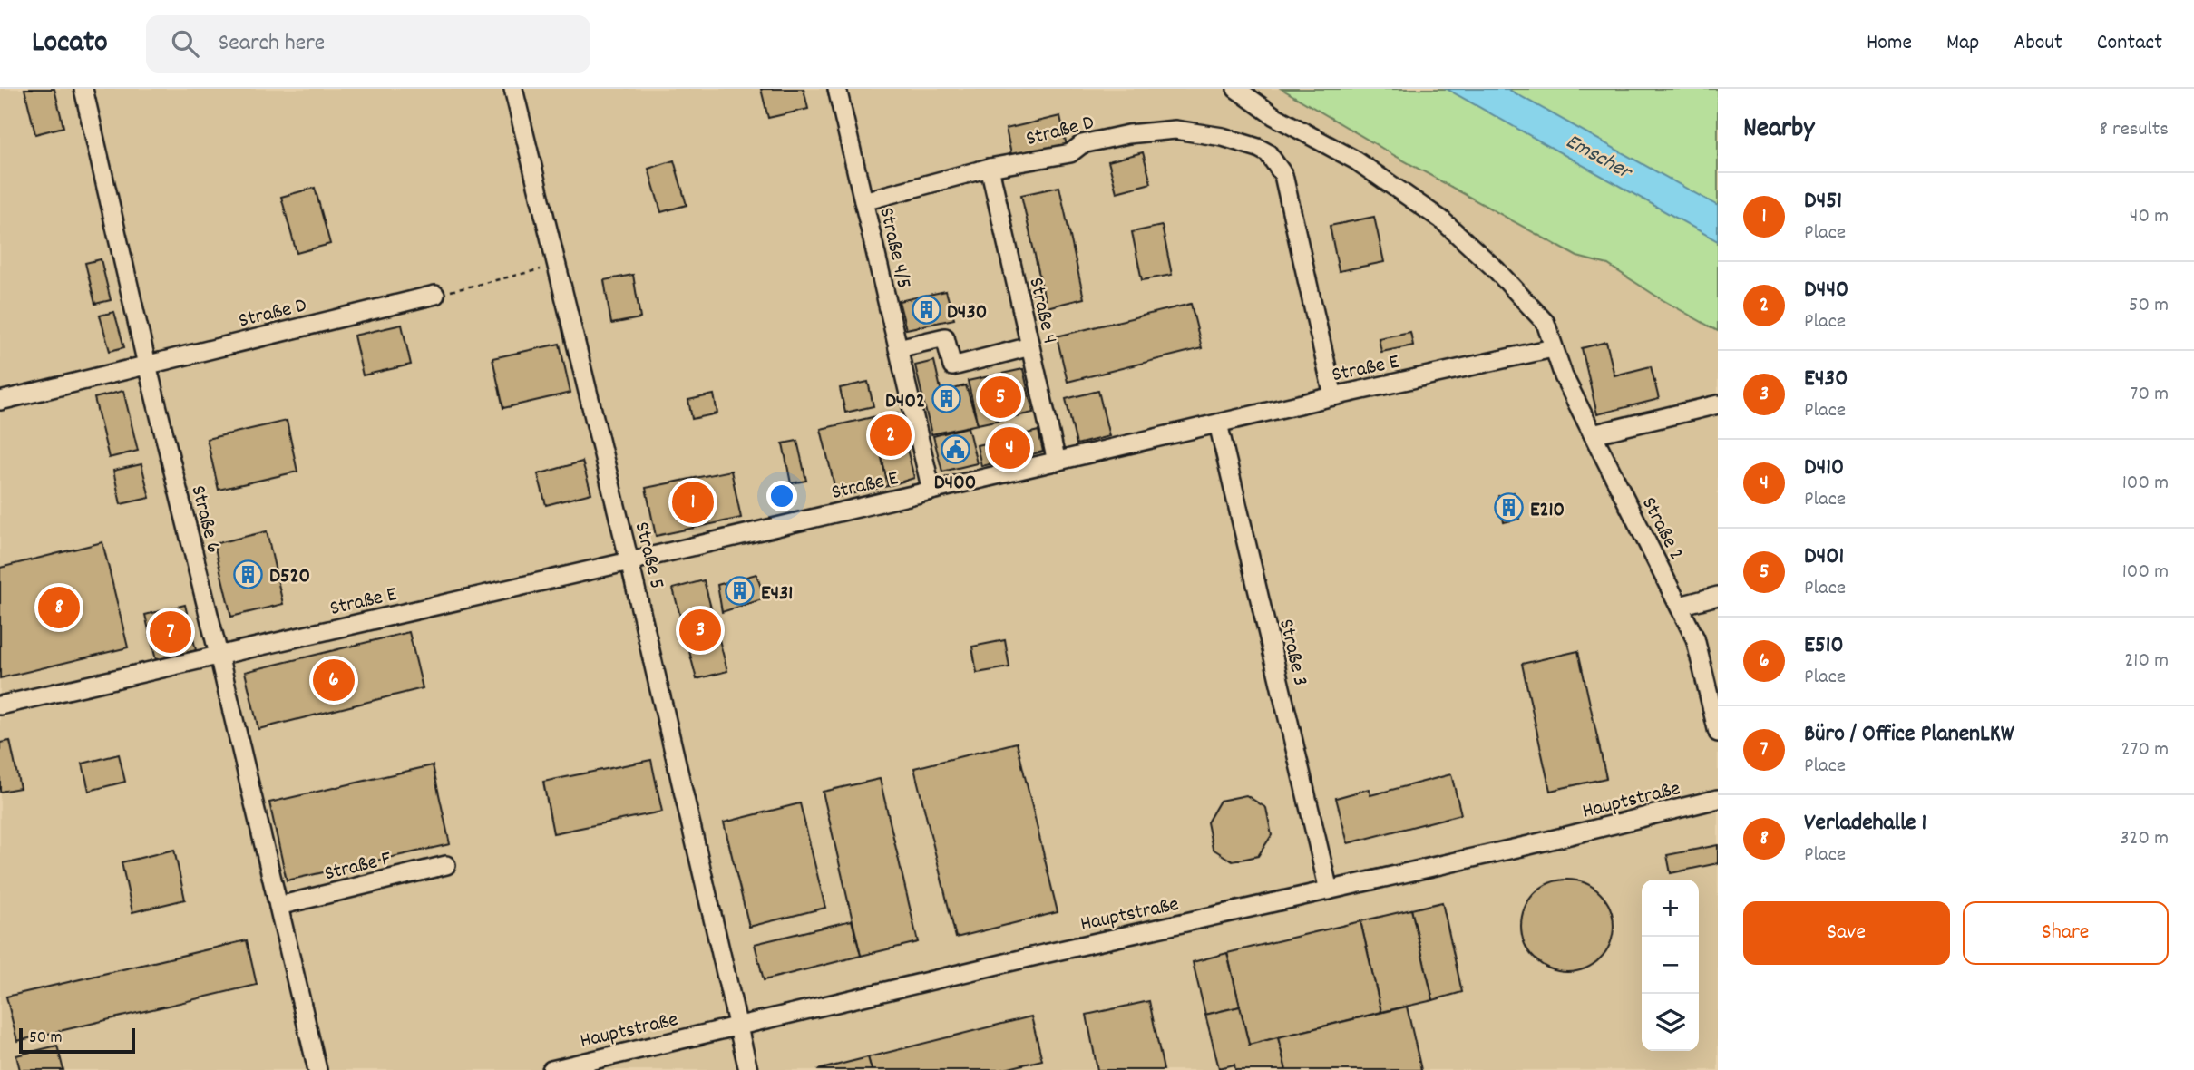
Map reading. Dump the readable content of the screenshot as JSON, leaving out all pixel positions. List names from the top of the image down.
{
  "streets": {
    "lane": [
      "Straße D",
      "Straße 4/5",
      "Straße 4",
      "Straße E",
      "Straße 6",
      "Straße 2",
      "Straße 5",
      "Straße 3",
      "Hauptstraße",
      "Straße F"
    ]
  },
  "crossings": [
    ["Straße D", "Straße 4/5"],
    ["Straße D", "Straße 4"],
    ["Straße D", "Straße E"],
    ["Straße D", "Straße 6"],
    ["Straße 4/5", "Straße E"],
    ["Straße 4", "Straße E"],
    ["Straße E", "Straße 6"],
    ["Straße E", "Straße 2"],
    ["Straße E", "Straße 5"],
    ["Straße E", "Straße 3"],
    ["Straße 6", "Straße F"],
    ["Straße 5", "Hauptstraße"],
    ["Straße 3", "Hauptstraße"]
  ],
  "water": ["Emscher"],
  "places": {
    "building": [
      "D430",
      "D402",
      "E210",
      "D520",
      "E431"
    ],
    "public building": ["D400"]
  },
  "scale_bar": "50 m",
  "page": {
    "header": "Locato",
    "search": "Search here",
    "nav": [
      "Home",
      "Map",
      "About",
      "Contact"
    ],
    "heading": ["Nearby", "8 results"],
    "list": [
      {
        "mark": "1",
        "name": "D451",
        "note": "Place",
        "value": "40 m"
      },
      {
        "mark": "2",
        "name": "D440",
        "note": "Place",
        "value": "50 m"
      },
      {
        "mark": "3",
        "name": "E430",
        "note": "Place",
        "value": "70 m"
      },
      {
        "mark": "4",
        "name": "D410",
        "note": "Place",
        "value": "100 m"
      },
      {
        "mark": "5",
        "name": "D401",
        "note": "Place",
        "value": "100 m"
      },
      {
        "mark": "6",
        "name": "E510",
        "note": "Place",
        "value": "210 m"
      },
      {
        "mark": "7",
        "name": "Büro / Office PlanenLKW",
        "note": "Place",
        "value": "270 m"
      },
      {
        "mark": "8",
        "name": "Verladehalle 1",
        "note": "Place",
        "value": "320 m"
      }
    ],
    "pins": [
      "5",
      "2",
      "4",
      "1",
      "8",
      "3",
      "7",
      "6"
    ],
    "map_buttons": ["+", "−"],
    "buttons": ["Save", "Share"],
    "scale": "50 m"
  }
}
